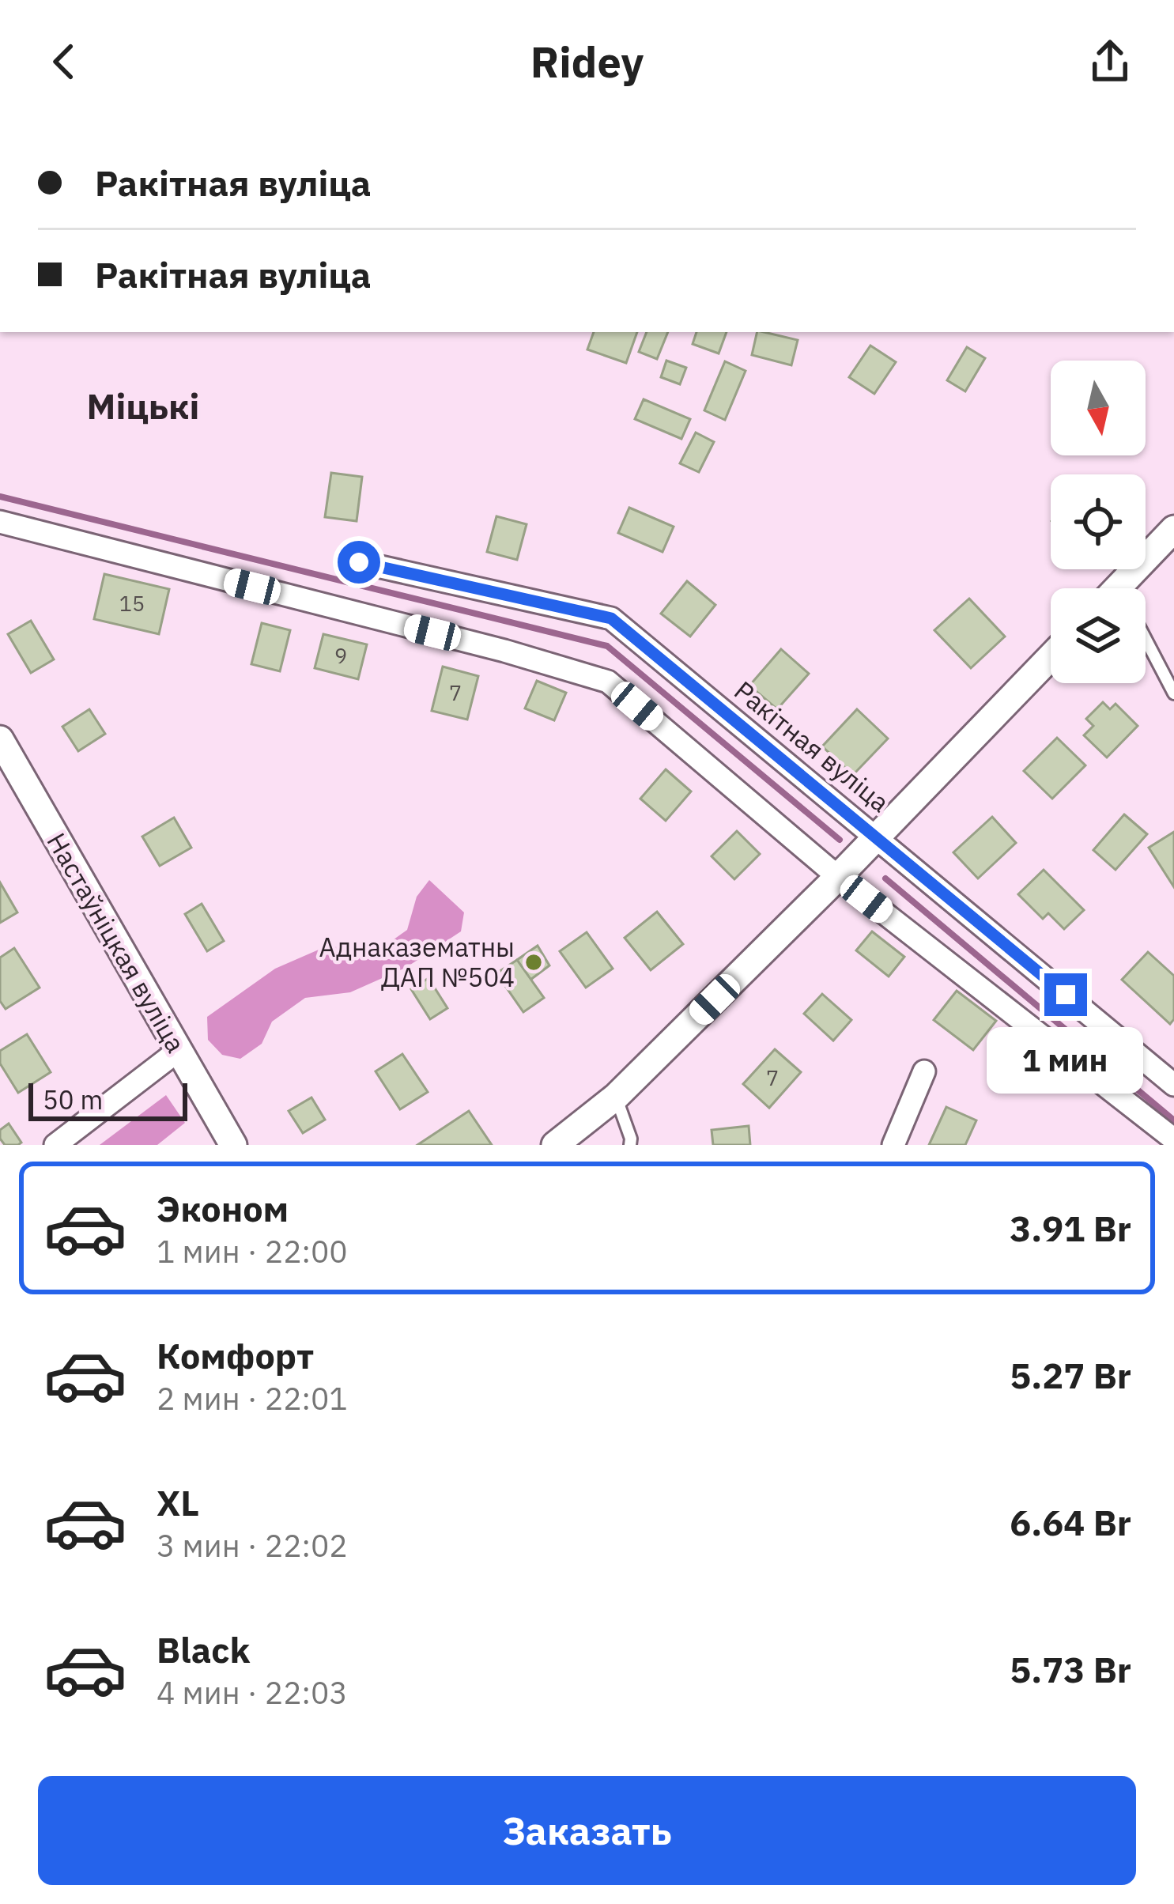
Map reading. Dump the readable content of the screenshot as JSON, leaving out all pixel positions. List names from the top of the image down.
{
  "streets": {
    "street": ["Ракітная вуліца", "Настаўніцкая вуліца"]
  },
  "districts": ["Міцькі"],
  "places": ["Аднаказематны ДАП №504"],
  "house_numbers": [
    "15",
    "9",
    "7",
    "7"
  ],
  "scale_bar": "50 m",
  "north": "bottom",
  "page": {
    "header": "Ridey",
    "banner": ["Ракітная вуліца", "Ракітная вуліца"],
    "bubble": "1 мин",
    "scale": "50 m",
    "list": [
      {
        "name": "Эконом",
        "note": "1 мин · 22:00",
        "value": "3.91 Br"
      },
      {
        "name": "Комфорт",
        "note": "2 мин · 22:01",
        "value": "5.27 Br"
      },
      {
        "name": "XL",
        "note": "3 мин · 22:02",
        "value": "6.64 Br"
      },
      {
        "name": "Black",
        "note": "4 мин · 22:03",
        "value": "5.73 Br"
      }
    ],
    "buttons": "Заказать"
  }
}
